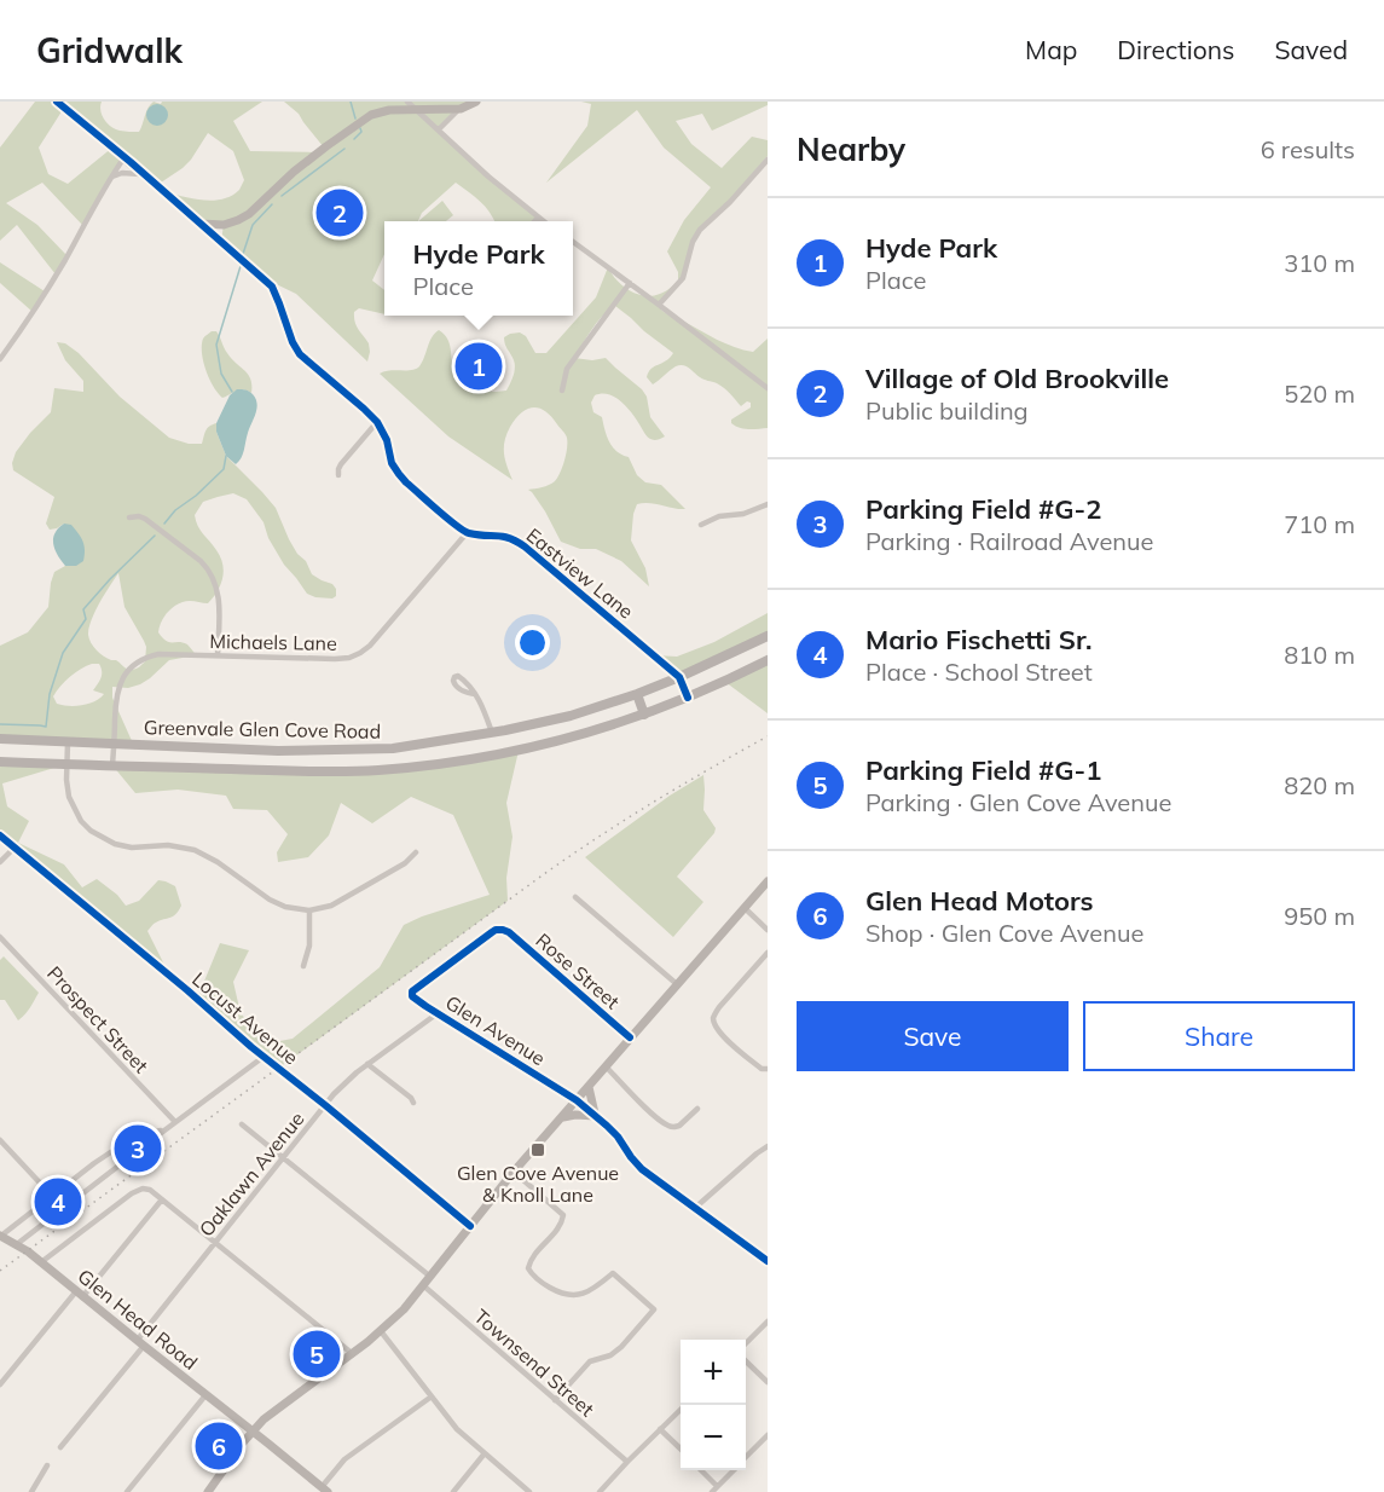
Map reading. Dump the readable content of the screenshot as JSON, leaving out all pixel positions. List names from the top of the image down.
{
  "streets": {
    "main road": ["Greenvale Glen Cove Road", "Glen Head Road"],
    "street": [
      "Eastview Lane",
      "Michaels Lane",
      "Rose Street",
      "Locust Avenue",
      "Prospect Street",
      "Glen Avenue",
      "Oaklawn Avenue",
      "Townsend Street"
    ]
  },
  "crossings": [
    ["Eastview Lane", "Michaels Lane"],
    ["Eastview Lane", "Greenvale Glen Cove Road"],
    ["Michaels Lane", "Greenvale Glen Cove Road"],
    ["Rose Street", "Glen Avenue"],
    ["Locust Avenue", "Oaklawn Avenue"],
    ["Glen Avenue", "Oaklawn Avenue"],
    ["Oaklawn Avenue", "Glen Head Road"]
  ],
  "places": {
    "transit": ["Glen Cove Avenue & Knoll Lane"]
  },
  "page": {
    "header": "Gridwalk",
    "nav": ["Map", "Directions", "Saved"],
    "heading": ["Nearby", "6 results"],
    "pins": [
      "2",
      "1",
      "3",
      "4",
      "5",
      "6"
    ],
    "list": [
      {
        "mark": "1",
        "name": "Hyde Park",
        "note": "Place",
        "value": "310 m"
      },
      {
        "mark": "2",
        "name": "Village of Old Brookville",
        "note": "Public building",
        "value": "520 m"
      },
      {
        "mark": "3",
        "name": "Parking Field #G-2",
        "note": "Parking · Railroad Avenue",
        "value": "710 m"
      },
      {
        "mark": "4",
        "name": "Mario Fischetti Sr.",
        "note": "Place · School Street",
        "value": "810 m"
      },
      {
        "mark": "5",
        "name": "Parking Field #G-1",
        "note": "Parking · Glen Cove Avenue",
        "value": "820 m"
      },
      {
        "mark": "6",
        "name": "Glen Head Motors",
        "note": "Shop · Glen Cove Avenue",
        "value": "950 m"
      }
    ],
    "popup": ["Hyde Park", "Place"],
    "buttons": ["Save", "Share"],
    "map_buttons": ["+", "−"]
  }
}
